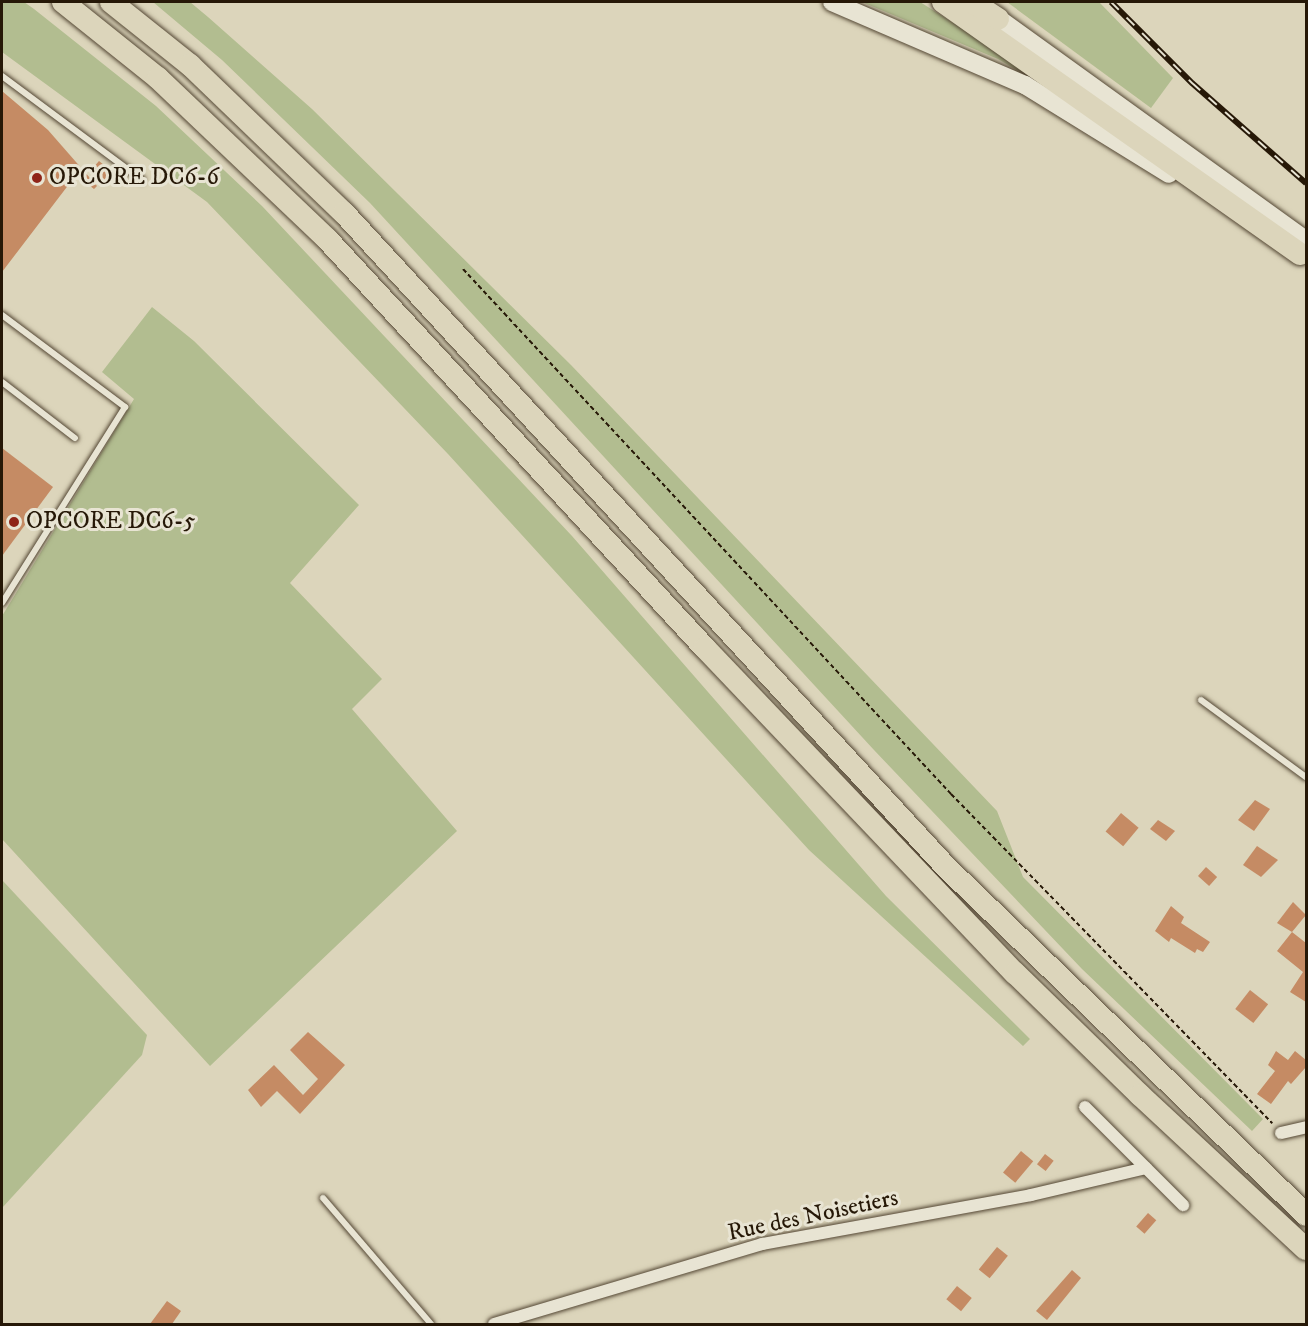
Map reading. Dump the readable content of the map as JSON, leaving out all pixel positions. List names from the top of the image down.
{
  "streets": {
    "street": ["Rue des Noisetiers"]
  },
  "places": ["OPCORE DC6-6", "OPCORE DC6-5"]
}
